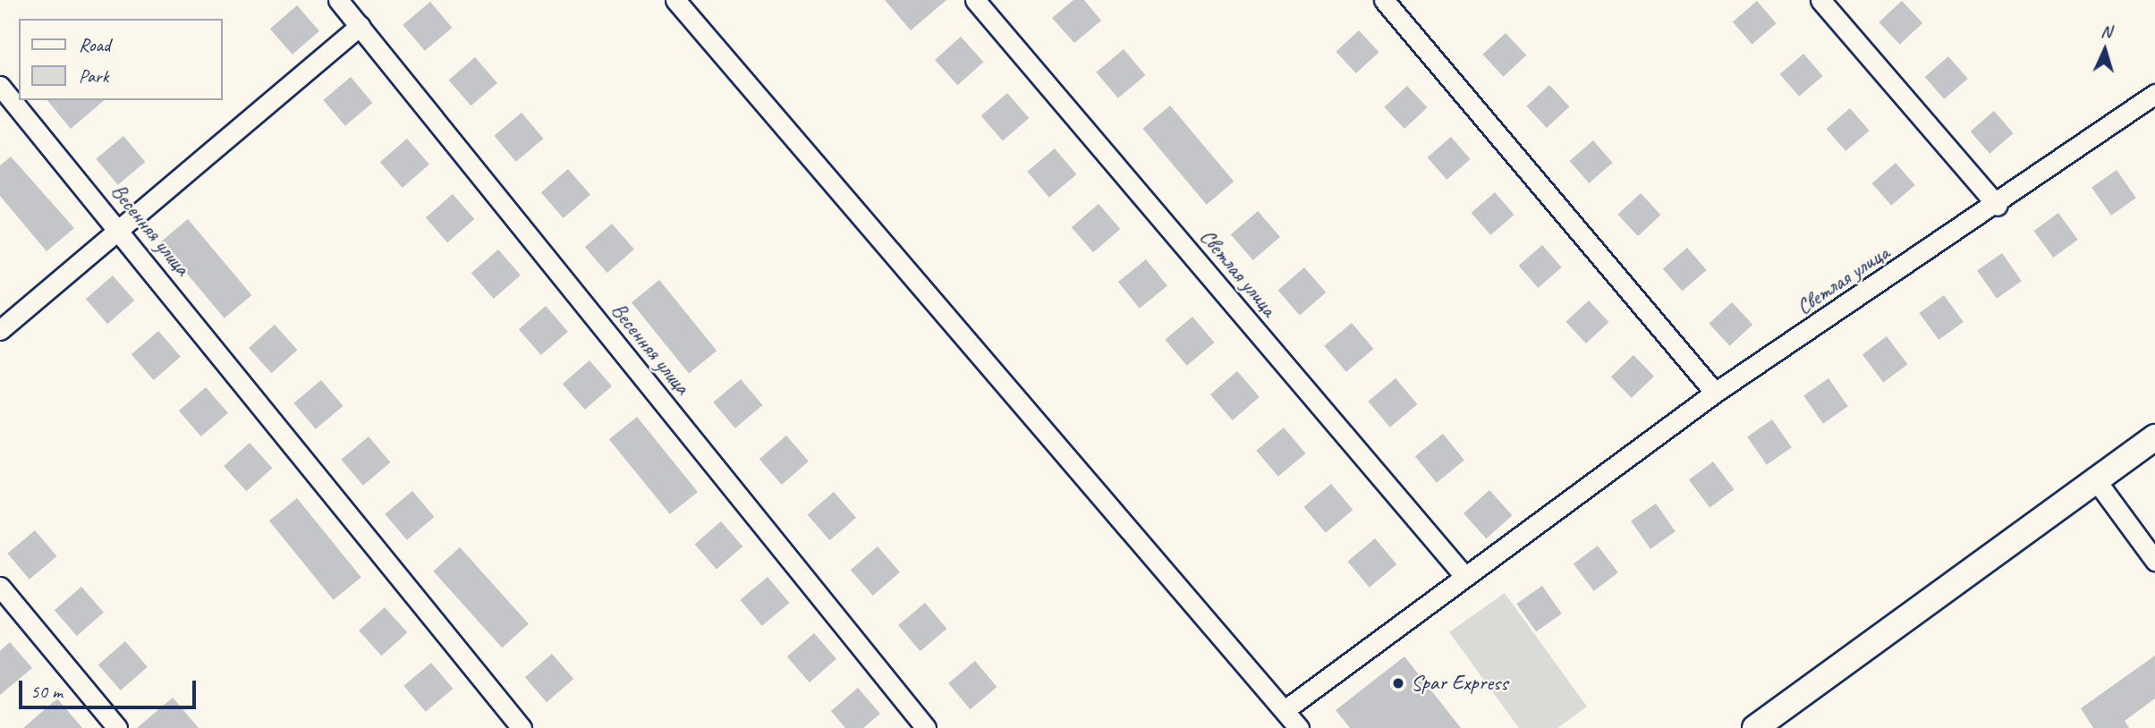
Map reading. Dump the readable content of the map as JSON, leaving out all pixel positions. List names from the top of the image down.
{
  "streets": {
    "street": ["Весенняя улица", "Светлая улица"]
  },
  "places": ["Spar Express"],
  "legend": ["Road", "Park"],
  "scale_bar": "50 m",
  "north": "top"
}
